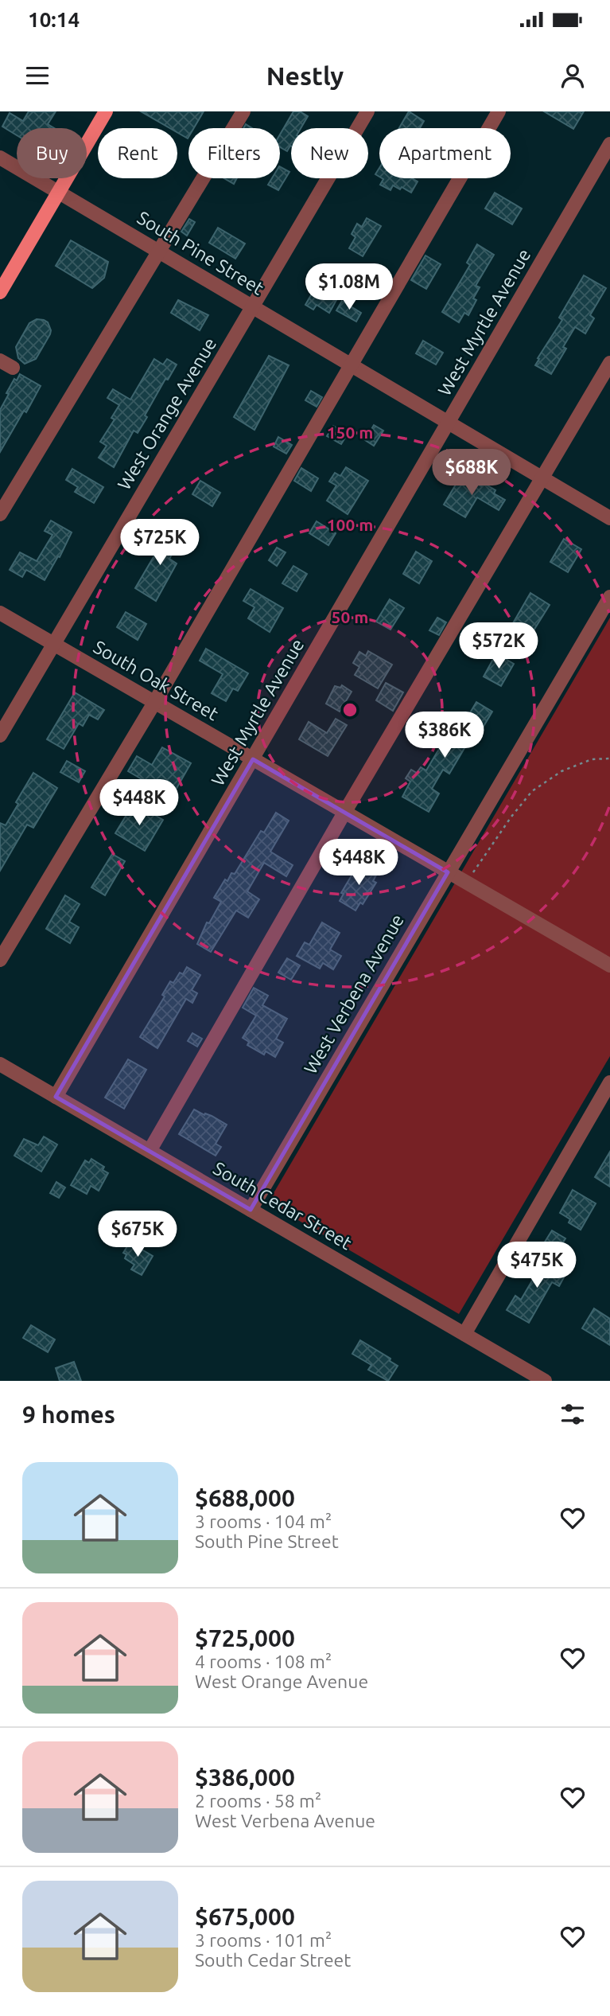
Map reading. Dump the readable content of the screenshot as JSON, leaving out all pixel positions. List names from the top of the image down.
{
  "streets": {
    "street": [
      "South Pine Street",
      "West Myrtle Avenue",
      "West Orange Avenue",
      "South Oak Street",
      "West Verbena Avenue",
      "South Cedar Street"
    ]
  },
  "crossings": [
    ["South Pine Street", "West Myrtle Avenue"],
    ["South Pine Street", "West Orange Avenue"],
    ["West Myrtle Avenue", "South Oak Street"],
    ["West Myrtle Avenue", "South Cedar Street"],
    ["West Orange Avenue", "South Oak Street"],
    ["South Oak Street", "West Verbena Avenue"],
    ["West Verbena Avenue", "South Cedar Street"]
  ],
  "page": {
    "status": "10:14",
    "header": "Nestly",
    "chip": [
      "Buy",
      "Rent",
      "Filters",
      "New",
      "Apartment"
    ],
    "price": [
      "$1.08M",
      "$688K",
      "$725K",
      "$572K",
      "$386K",
      "$448K",
      "$448K",
      "$675K",
      "$475K"
    ],
    "heading": "9 homes",
    "list": [
      {
        "name": "$688,000",
        "note": "3 rooms · 104 m² · South Pine Street"
      },
      {
        "name": "$725,000",
        "note": "4 rooms · 108 m² · West Orange Avenue"
      },
      {
        "name": "$386,000",
        "note": "2 rooms · 58 m² · West Verbena Avenue"
      },
      {
        "name": "$675,000",
        "note": "3 rooms · 101 m² · South Cedar Street"
      }
    ]
  },
  "rings": ["150 m", "100 m", "50 m"]
}
